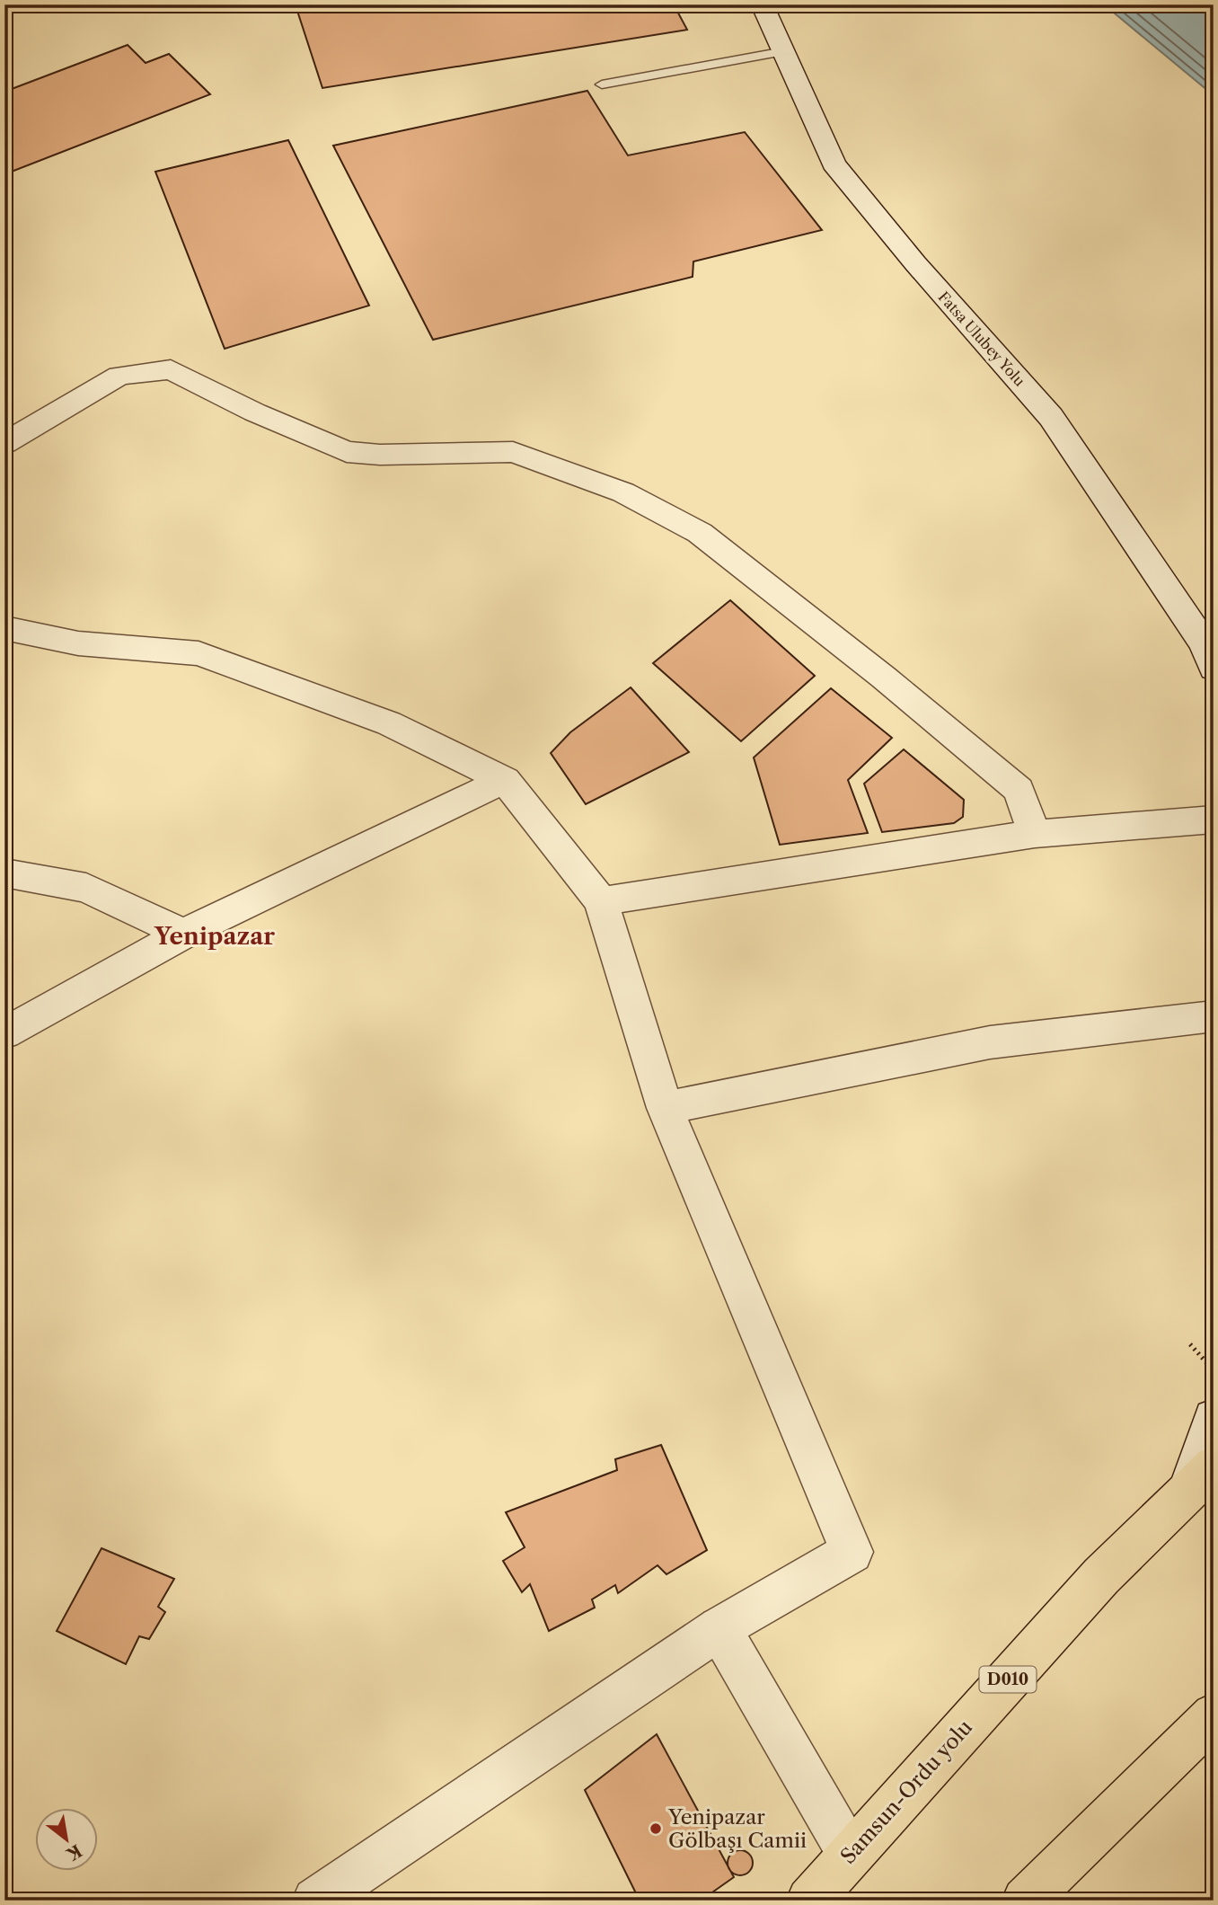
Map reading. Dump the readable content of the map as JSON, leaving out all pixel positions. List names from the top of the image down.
{
  "streets": {
    "highway": ["D010", "Samsun-Ordu yolu"],
    "street": ["Fatsa Ulubey Yolu"]
  },
  "districts": ["Yenipazar"],
  "places": ["Yenipazar Gölbaşı Camii"],
  "north": "bottom right"
}
